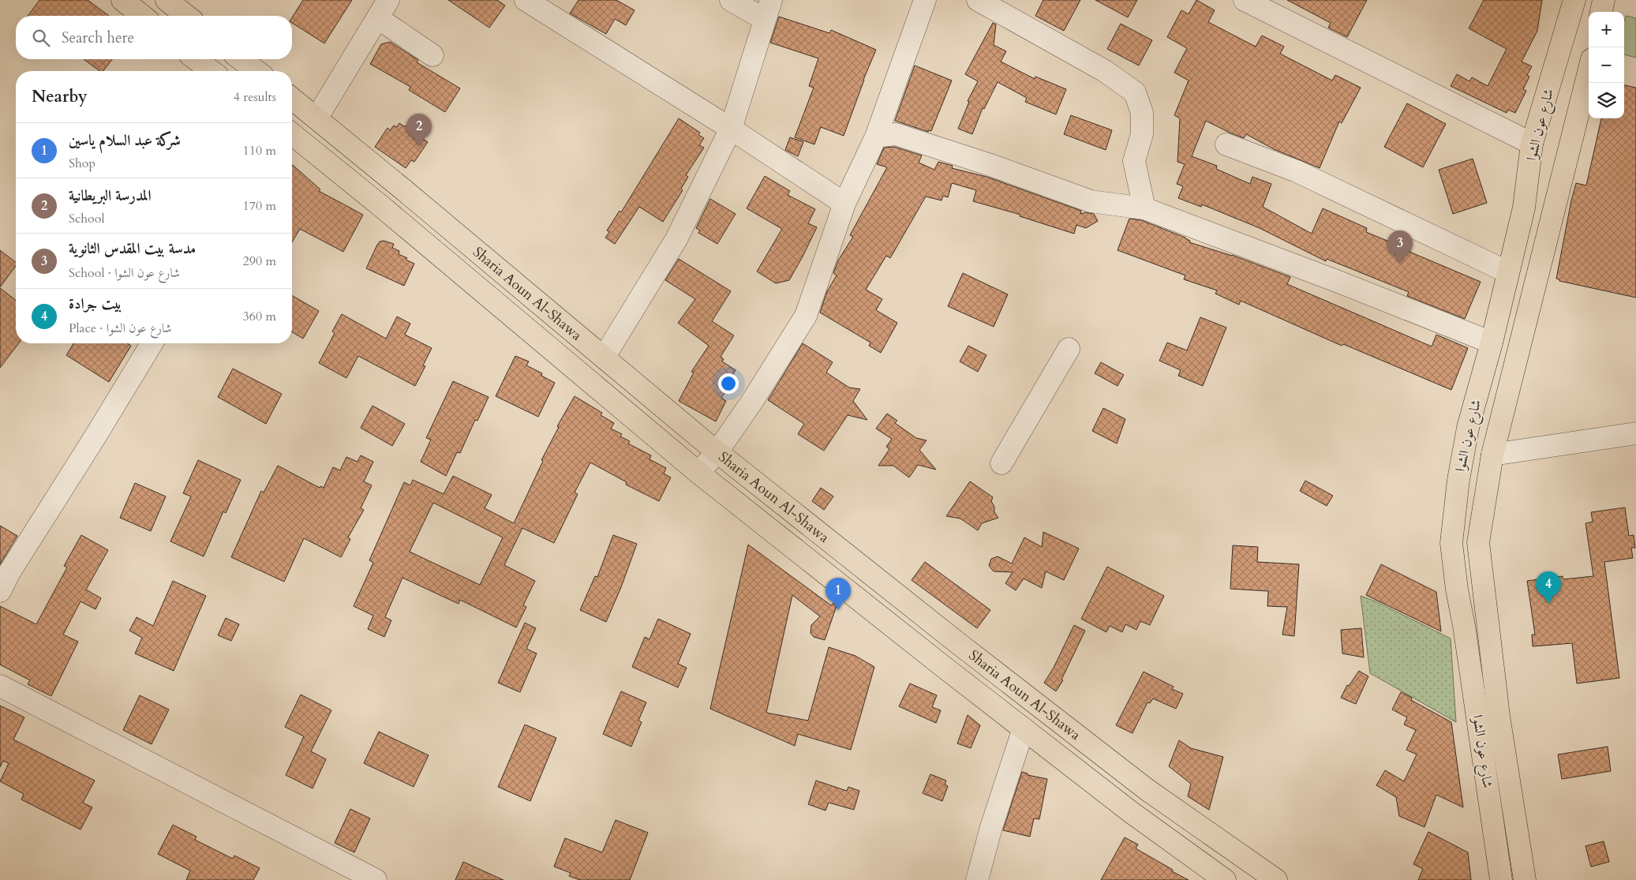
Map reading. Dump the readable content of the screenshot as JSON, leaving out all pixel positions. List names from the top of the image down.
{
  "streets": {
    "main road": ["شارع عون الشوا", "Sharia Aoun Al-Shawa"]
  },
  "page": {
    "map_buttons": ["+", "−"],
    "search": "Search here",
    "heading": ["Nearby", "4 results"],
    "pins": [
      "2",
      "3",
      "4",
      "1"
    ],
    "list": [
      {
        "mark": "1",
        "name": "شركة عبد السلام ياسين",
        "note": "Shop",
        "value": "110 m"
      },
      {
        "mark": "2",
        "name": "المدرسة البريطانية",
        "note": "School",
        "value": "170 m"
      },
      {
        "mark": "3",
        "name": "مدسة بيت المقدس الثانوية",
        "note": "School · شارع عون الشوا",
        "value": "290 m"
      },
      {
        "mark": "4",
        "name": "بيت جرادة",
        "note": "Place · شارع عون الشوا",
        "value": "360 m"
      }
    ]
  }
}
